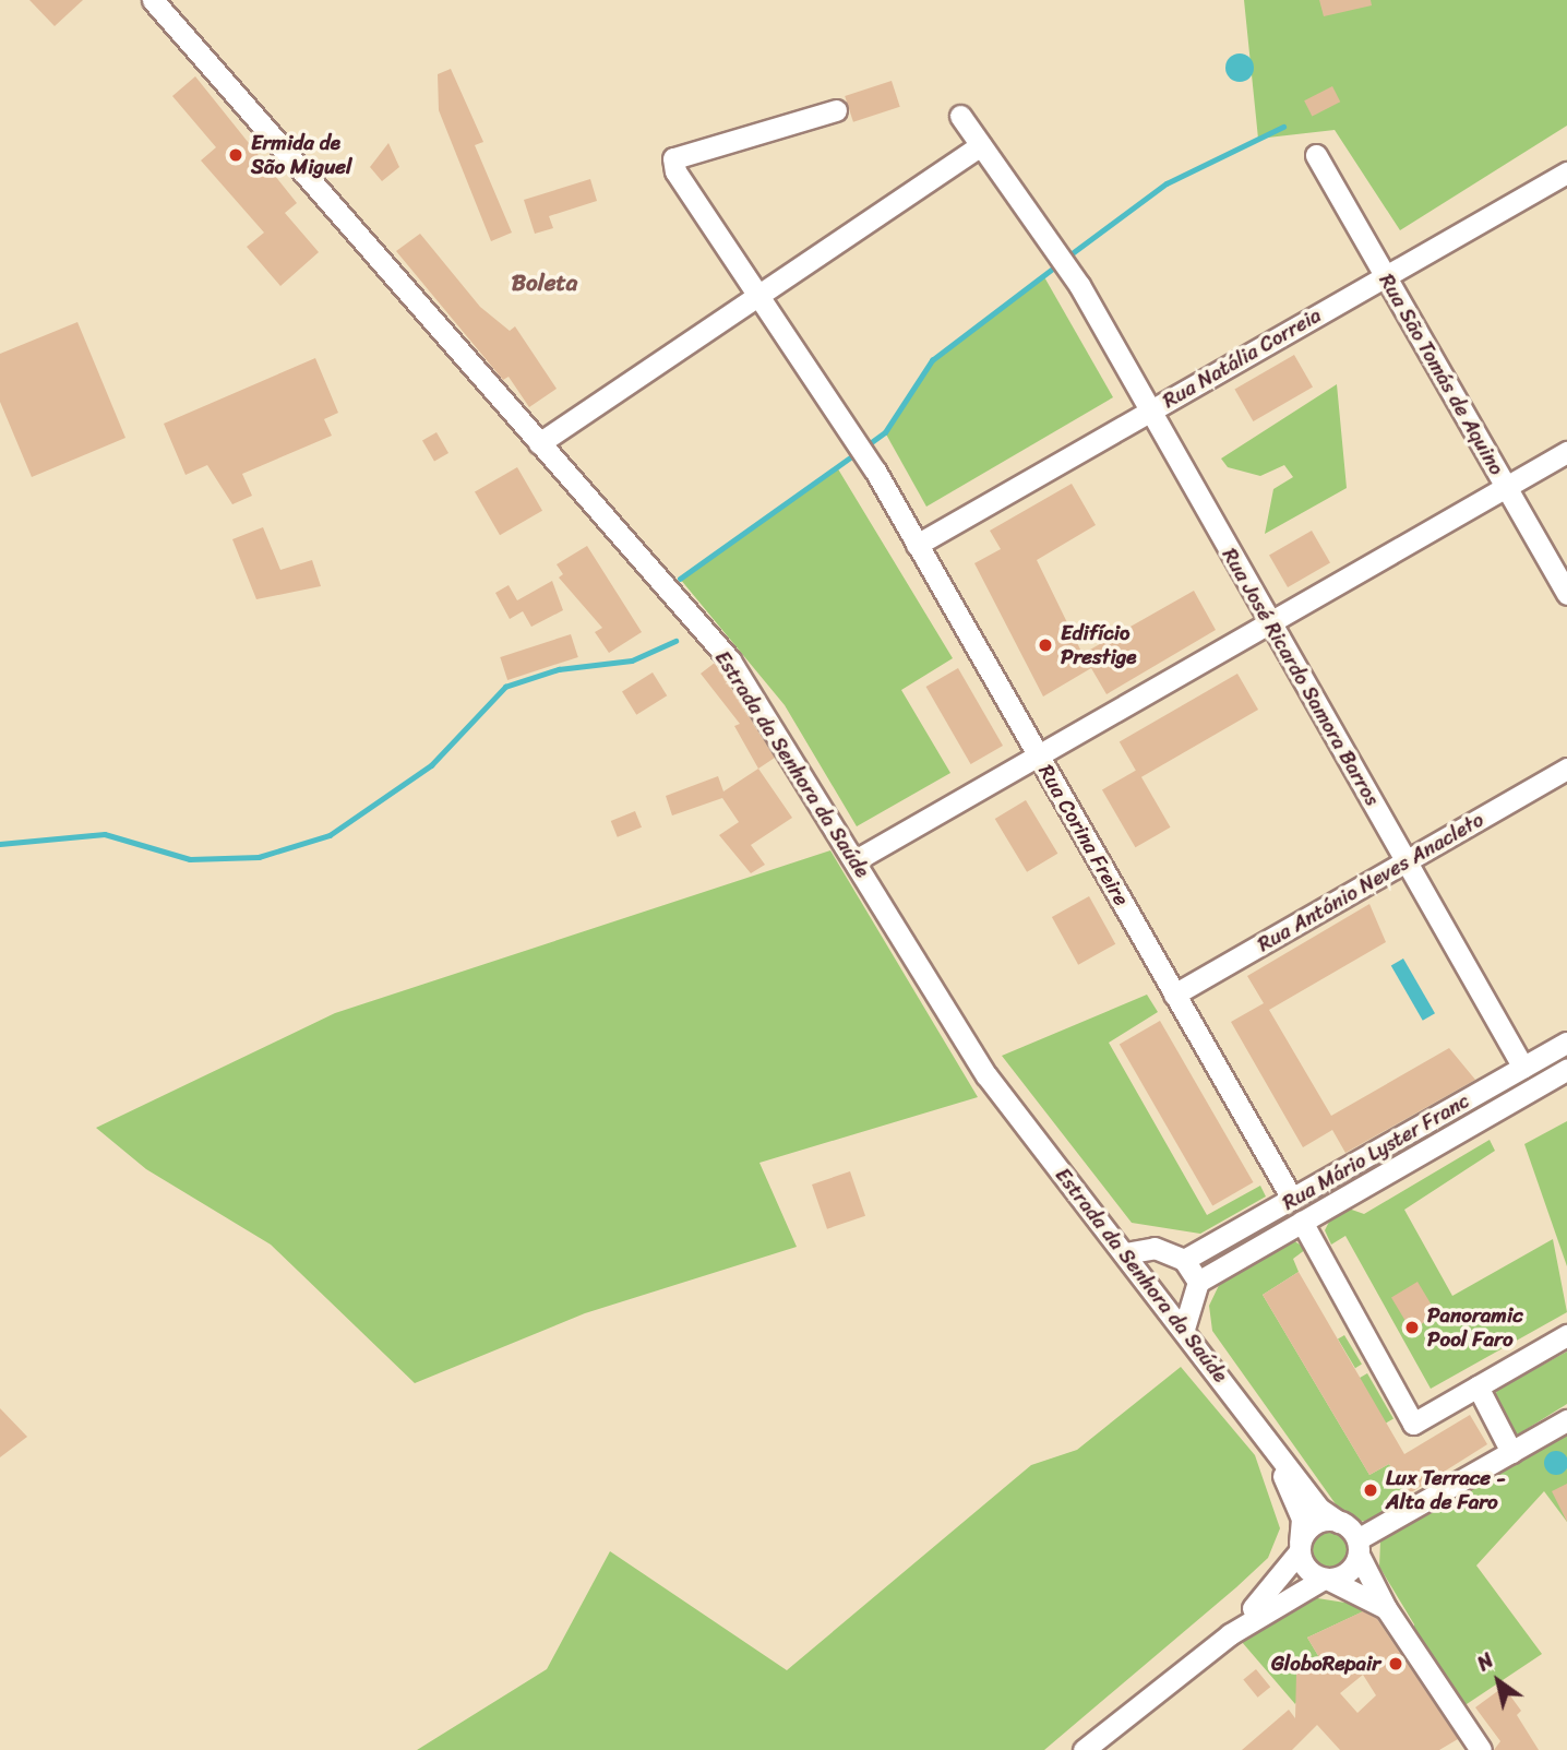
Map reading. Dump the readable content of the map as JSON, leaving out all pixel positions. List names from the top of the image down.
{
  "streets": {
    "street": [
      "Rua Natália Correia",
      "Rua São Tomás de Aquino",
      "Rua José Ricardo Samora Barros",
      "Estrada da Senhora da Saúde",
      "Rua Corina Freire",
      "Rua António Neves Anacleto",
      "Rua Mário Lyster Franc"
    ]
  },
  "crossings": [
    ["Rua Natália Correia", "Rua São Tomás de Aquino"],
    ["Rua Natália Correia", "Rua José Ricardo Samora Barros"],
    ["Rua Natália Correia", "Rua Corina Freire"],
    ["Rua José Ricardo Samora Barros", "Rua António Neves Anacleto"],
    ["Rua José Ricardo Samora Barros", "Rua Mário Lyster Franc"],
    ["Rua Corina Freire", "Rua António Neves Anacleto"],
    ["Rua Corina Freire", "Rua Mário Lyster Franc"]
  ],
  "districts": ["Boleta"],
  "places": [
    "Ermida de São Miguel",
    "Edifício Prestige",
    "Panoramic Pool Faro",
    "Lux Terrace - Alta de Faro",
    "GloboRepair"
  ],
  "north": "top left"
}
